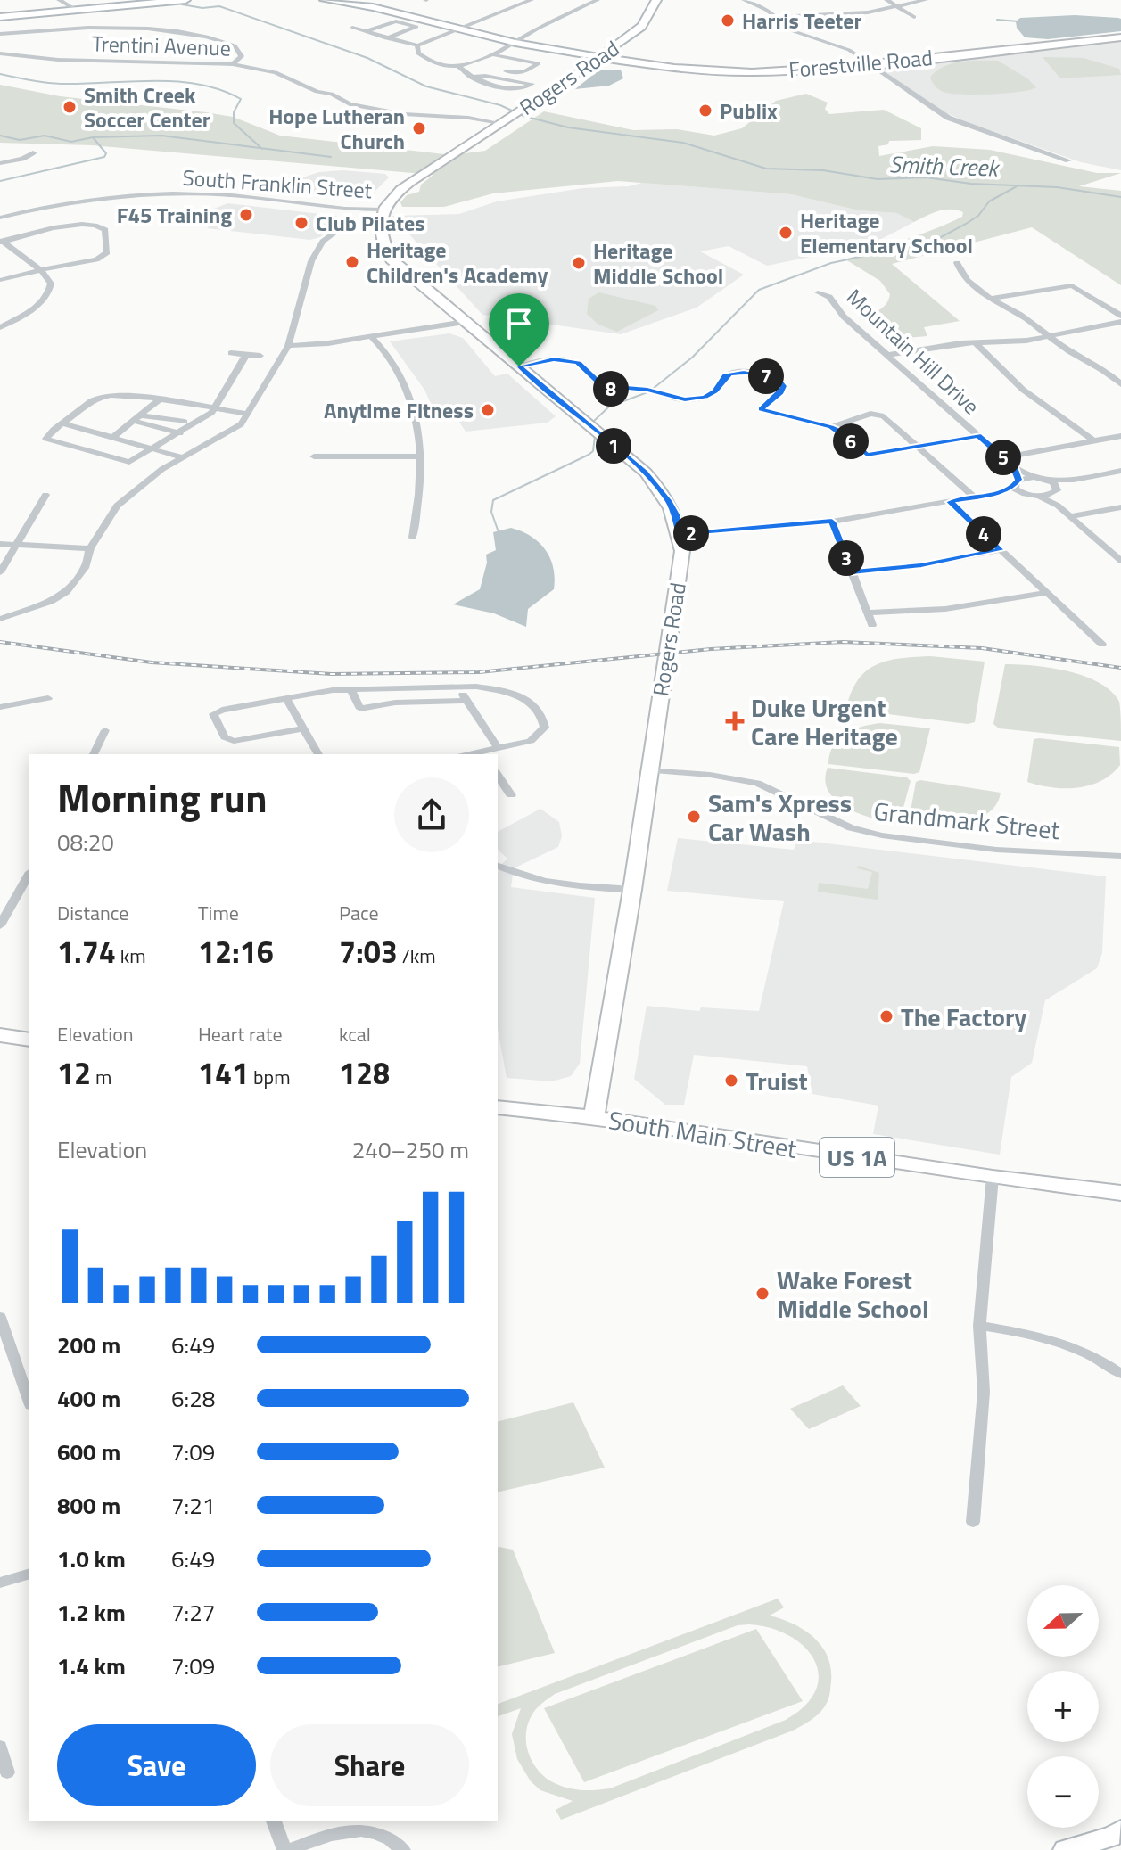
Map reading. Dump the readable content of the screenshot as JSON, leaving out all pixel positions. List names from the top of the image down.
{
  "streets": {
    "main road": [
      "Forestville Road",
      "Rogers Road",
      "South Main Street",
      "US 1A"
    ],
    "street": [
      "Trentini Avenue",
      "South Franklin Street",
      "Mountain Hill Drive",
      "Grandmark Street"
    ]
  },
  "crossings": [
    ["Trentini Avenue", "Rogers Road"],
    ["Forestville Road", "Rogers Road"],
    ["Rogers Road", "South Franklin Street"],
    ["Rogers Road", "Grandmark Street"],
    ["Rogers Road", "South Main Street"]
  ],
  "water": ["Smith Creek"],
  "places": {
    "other": [
      "Harris Teeter",
      "Smith Creek Soccer Center",
      "Publix",
      "Hope Lutheran Church",
      "F45 Training",
      "Club Pilates",
      "Heritage Elementary School",
      "Heritage Children's Academy",
      "Heritage Middle School",
      "Anytime Fitness",
      "Sam's Xpress Car Wash",
      "The Factory",
      "Truist",
      "Wake Forest Middle School"
    ],
    "health": ["Duke Urgent Care Heritage"]
  },
  "north": "left",
  "page": {
    "pins": [
      "7",
      "8",
      "6",
      "1",
      "5",
      "2",
      "4",
      "3"
    ],
    "heading": ["Morning run", "08:20"],
    "stats": [
      ["Distance", "1.74 km"],
      ["Time", "12:16"],
      ["Pace", "7:03 /km"],
      ["Elevation", "12 m"],
      ["Heart rate", "141 bpm"],
      ["kcal", "128"]
    ],
    "chart": ["Elevation", "240–250 m"],
    "list": [
      {
        "name": "200 m",
        "note": "6:49"
      },
      {
        "name": "400 m",
        "note": "6:28"
      },
      {
        "name": "600 m",
        "note": "7:09"
      },
      {
        "name": "800 m",
        "note": "7:21"
      },
      {
        "name": "1.0 km",
        "note": "6:49"
      },
      {
        "name": "1.2 km",
        "note": "7:27"
      },
      {
        "name": "1.4 km",
        "note": "7:09"
      }
    ],
    "map_buttons": ["+", "−"],
    "buttons": ["Save", "Share"]
  }
}
